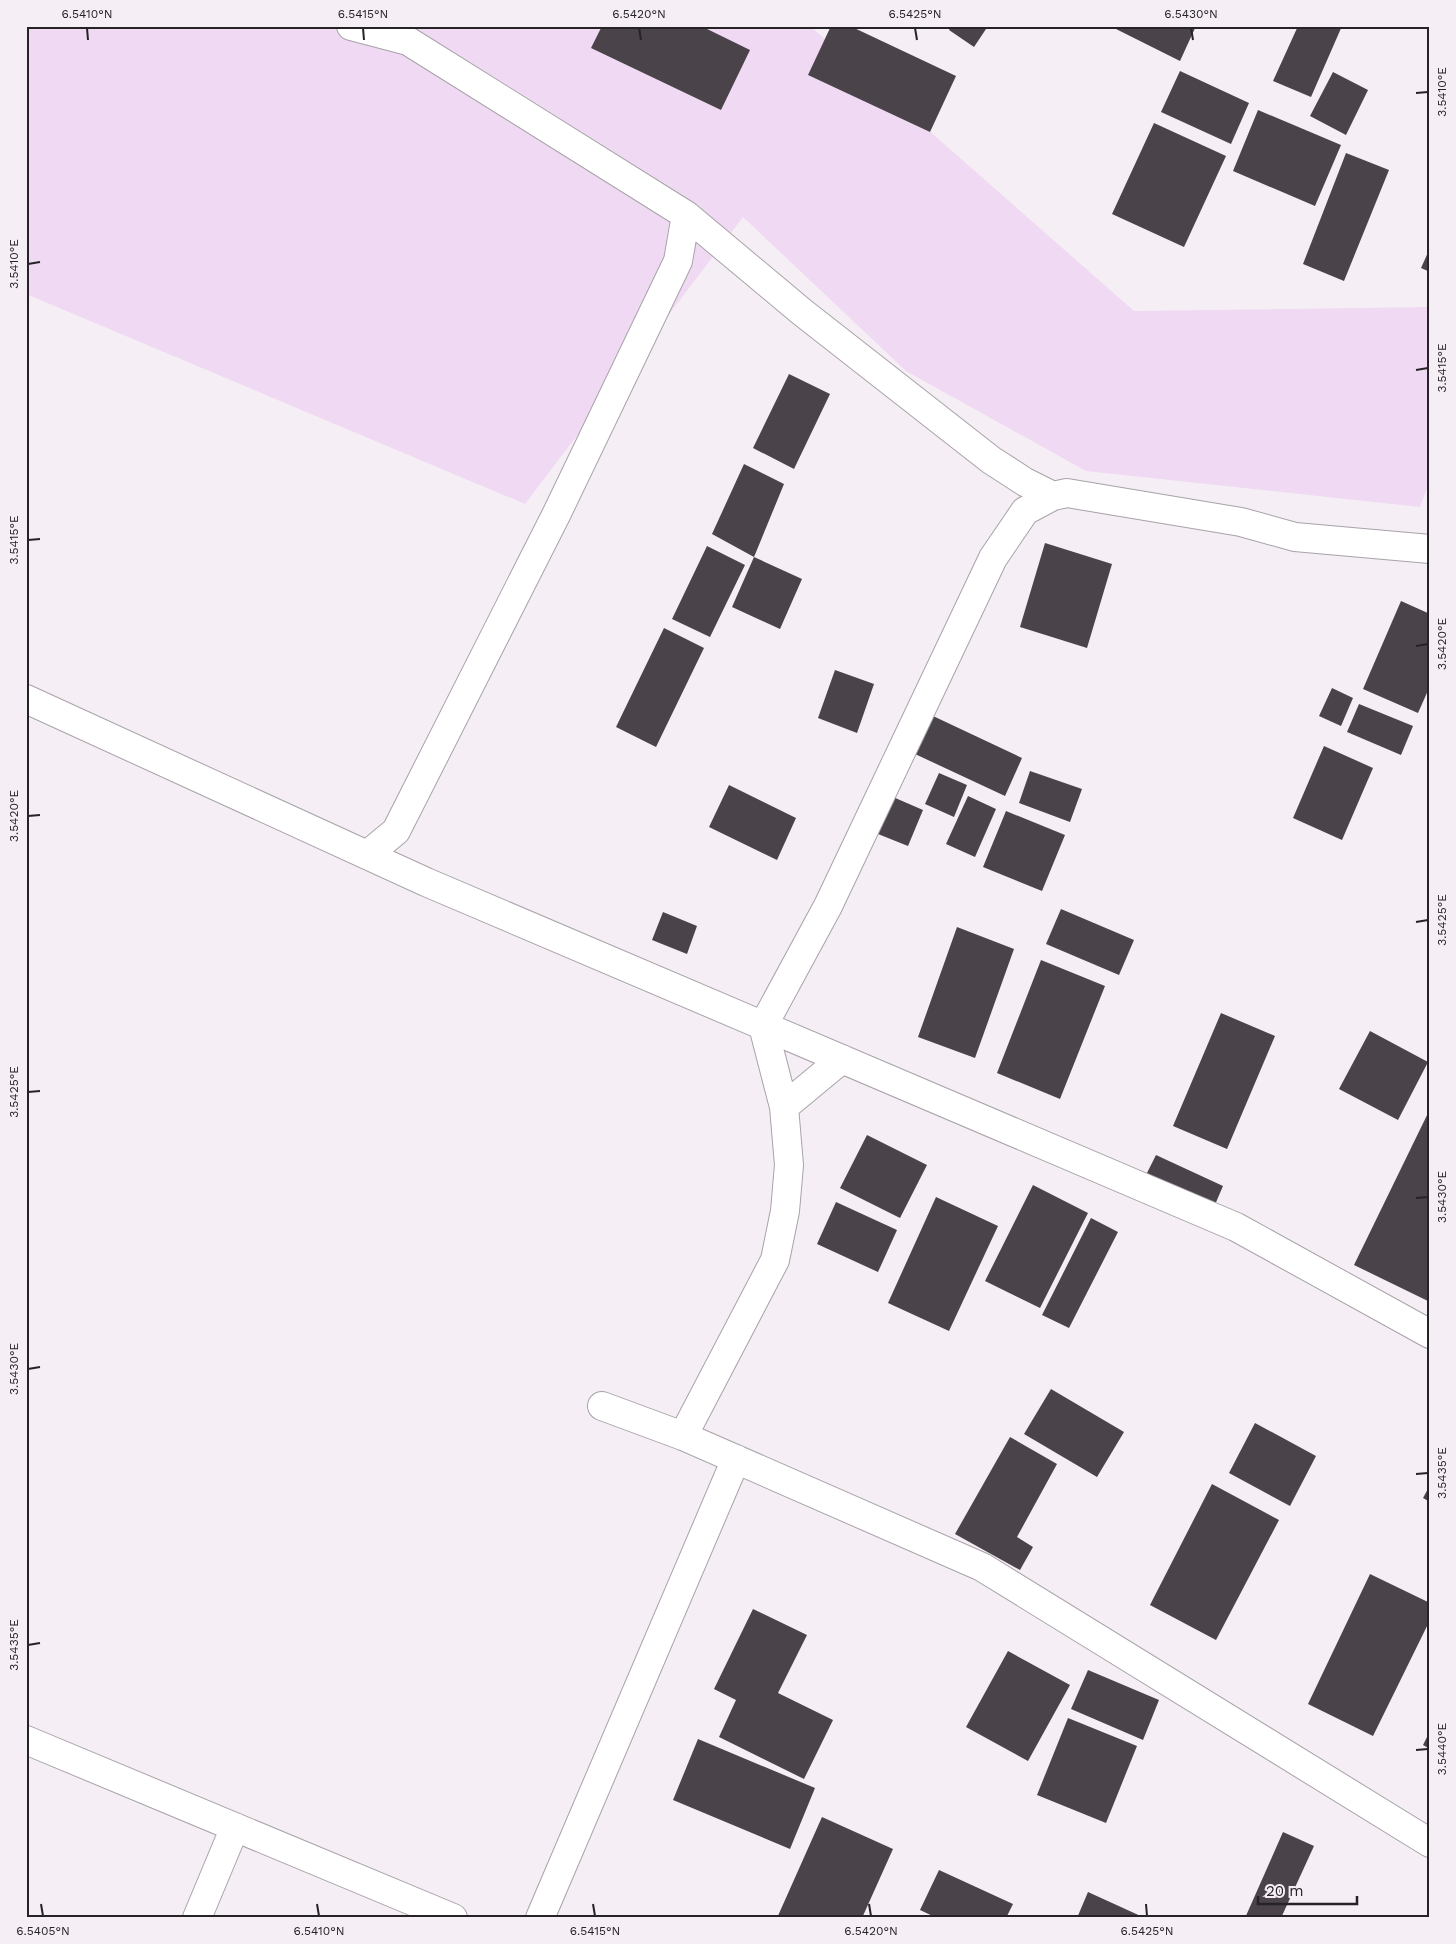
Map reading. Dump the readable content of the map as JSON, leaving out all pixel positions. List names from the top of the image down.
{
  "scale_bar": "20 m",
  "coordinates": [
    "6.5410°N",
    "6.5415°N",
    "6.5420°N",
    "6.5425°N",
    "6.5430°N",
    "3.5410°E",
    "3.5415°E",
    "3.5420°E",
    "3.5425°E",
    "3.5430°E",
    "3.5435°E",
    "3.5440°E",
    "6.5405°N"
  ]
}
